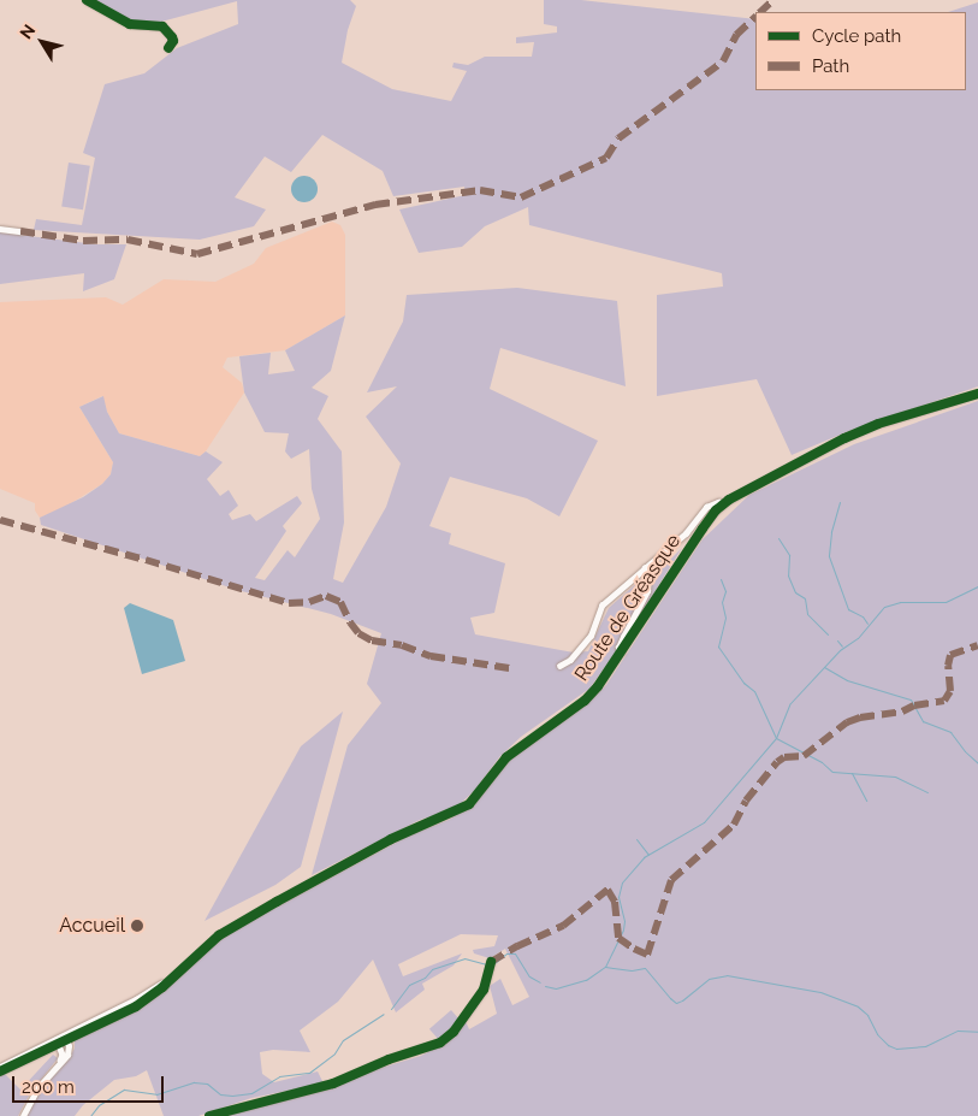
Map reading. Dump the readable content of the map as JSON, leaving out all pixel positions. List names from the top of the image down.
{
  "streets": {
    "street": ["Route de Gréasque"]
  },
  "places": ["Accueil"],
  "legend": ["Cycle path", "Path"],
  "scale_bar": "200 m",
  "north": "top left"
}
